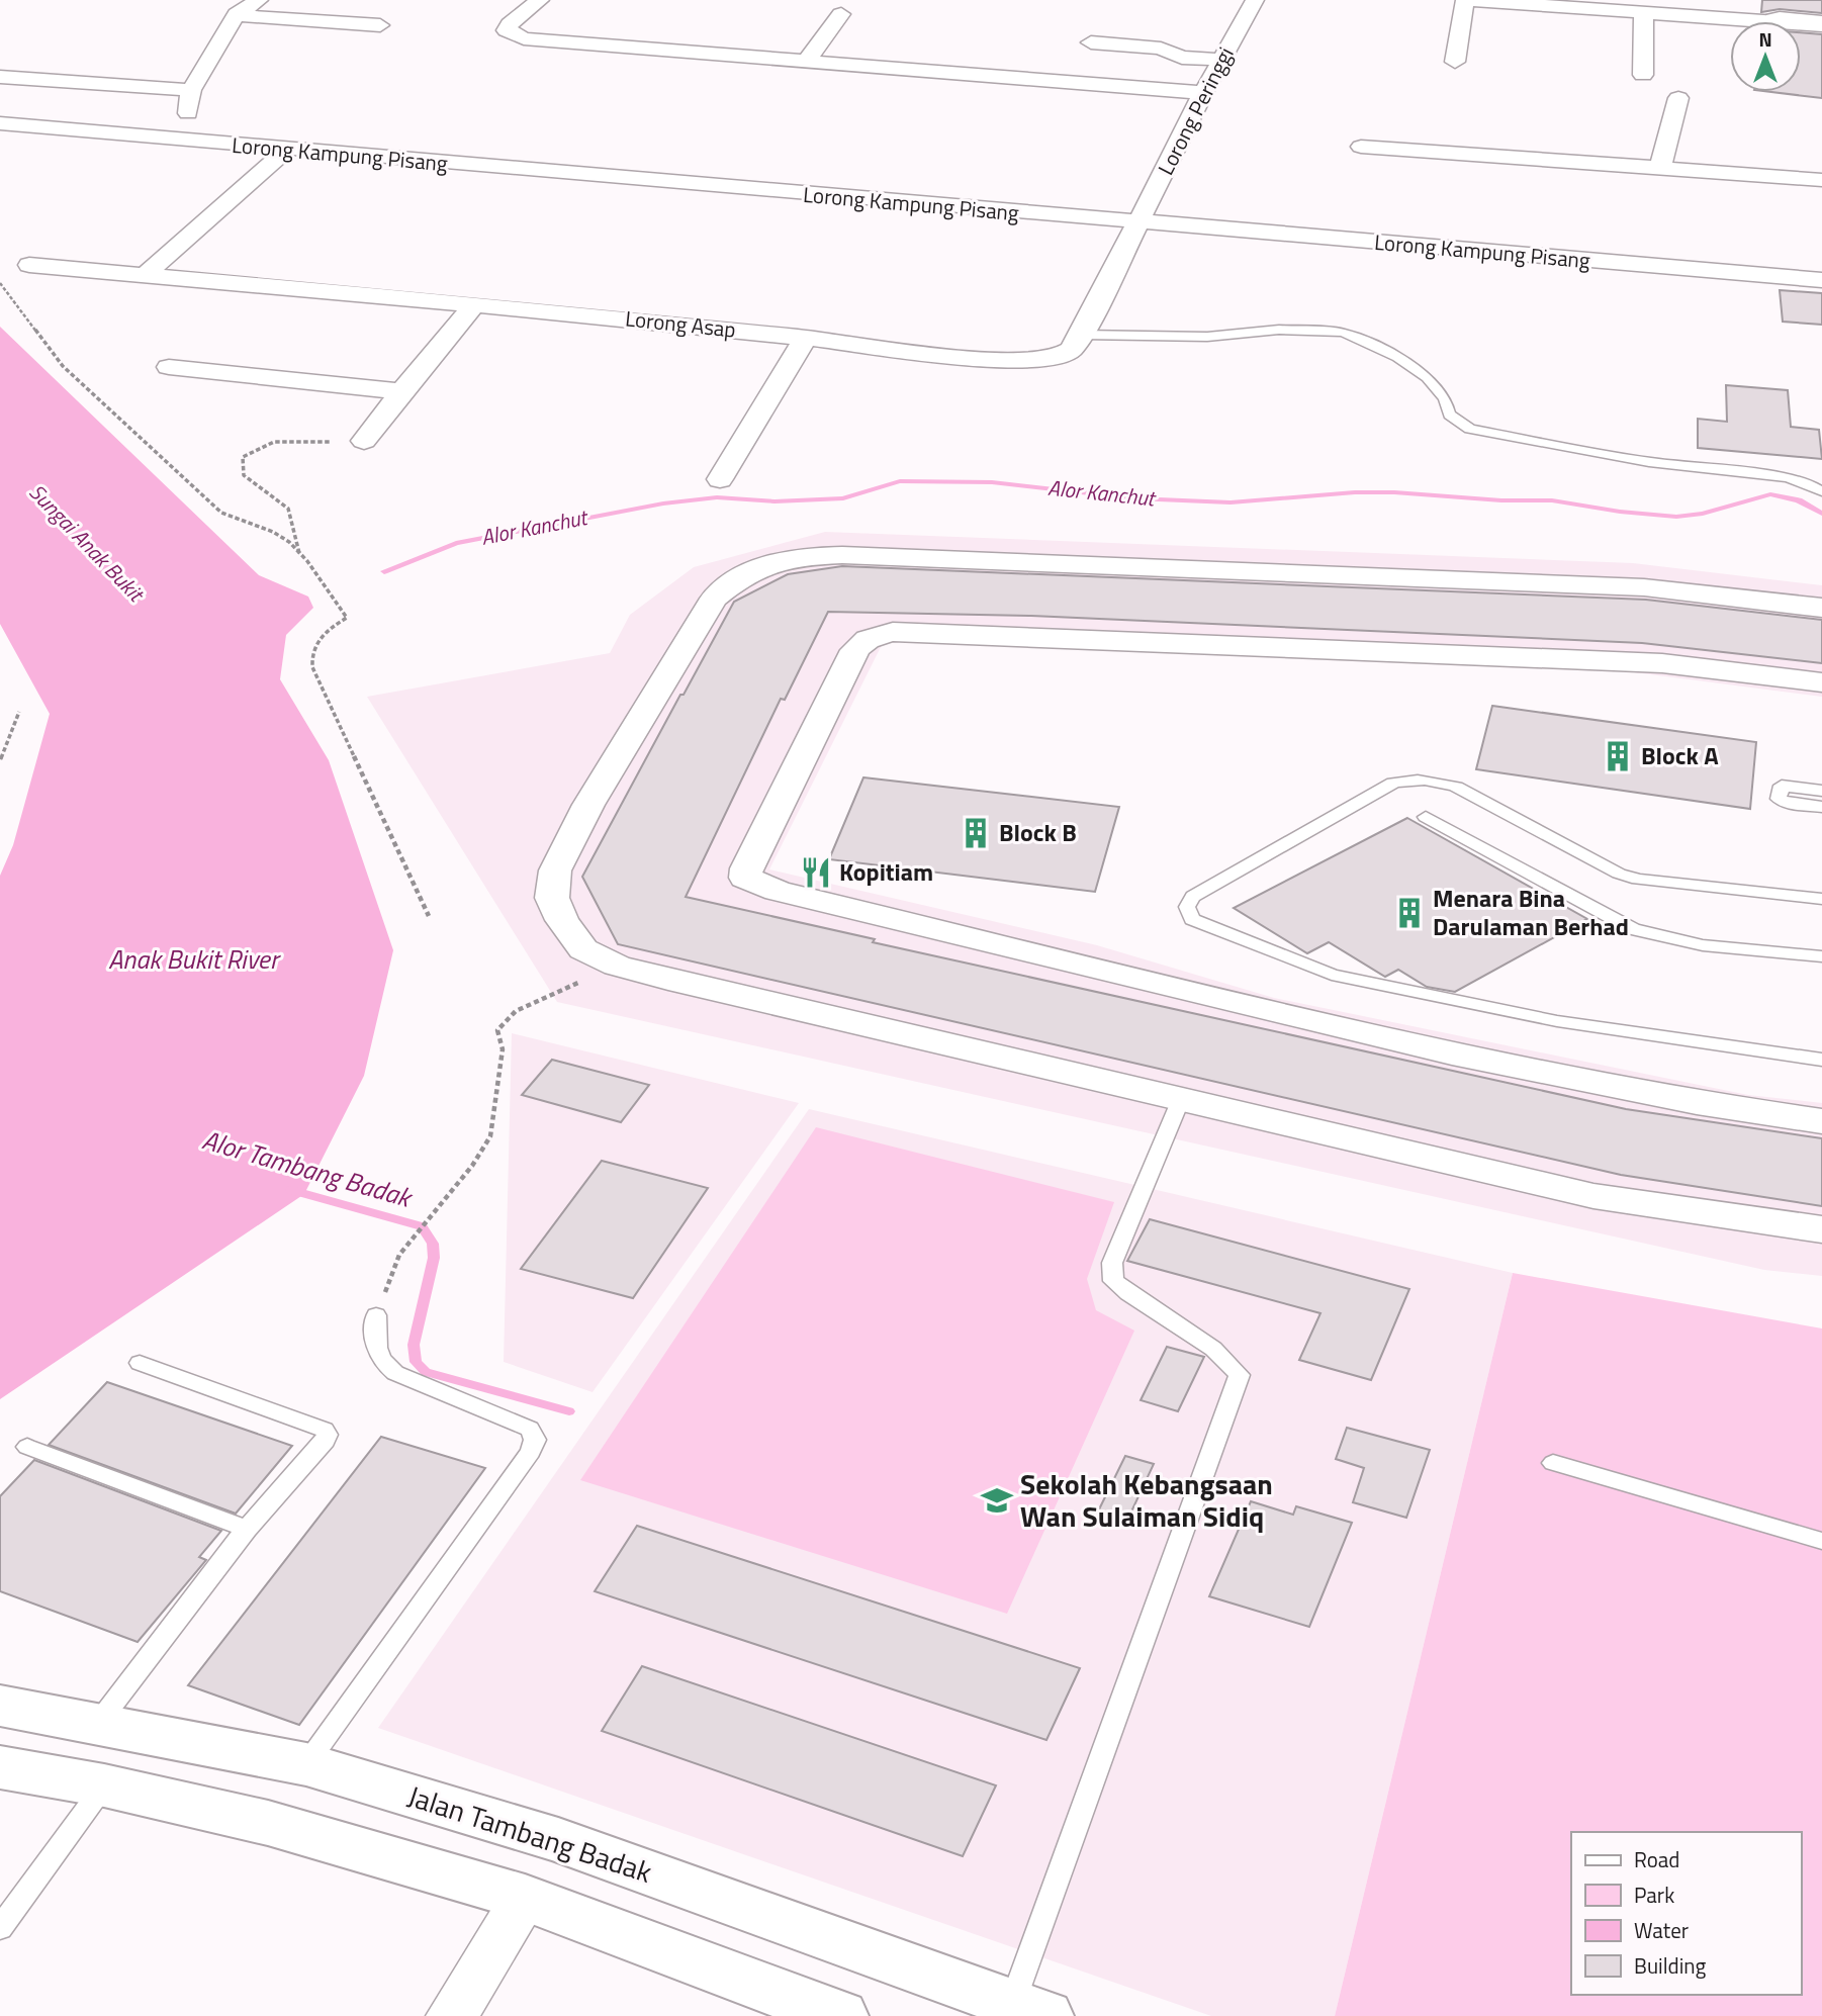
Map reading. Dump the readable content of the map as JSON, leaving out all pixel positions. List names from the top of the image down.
{
  "streets": {
    "main road": ["Jalan Tambang Badak"],
    "street": ["Lorong Peringgi", "Lorong Kampung Pisang", "Lorong Asap"]
  },
  "crossings": [
    ["Lorong Peringgi", "Lorong Kampung Pisang"],
    ["Lorong Peringgi", "Lorong Asap"],
    ["Lorong Kampung Pisang", "Lorong Asap"]
  ],
  "water": [
    "Alor Kanchut",
    "Sungai Anak Bukit",
    "Anak Bukit River",
    "Alor Tambang Badak"
  ],
  "places": {
    "building": ["Block A", "Block B", "Menara Bina Darulaman Berhad"],
    "restaurant": ["Kopitiam"],
    "school or university": ["Sekolah Kebangsaan Wan Sulaiman Sidiq"]
  },
  "legend": [
    "Road",
    "Park",
    "Water",
    "Building"
  ],
  "north": "top"
}
